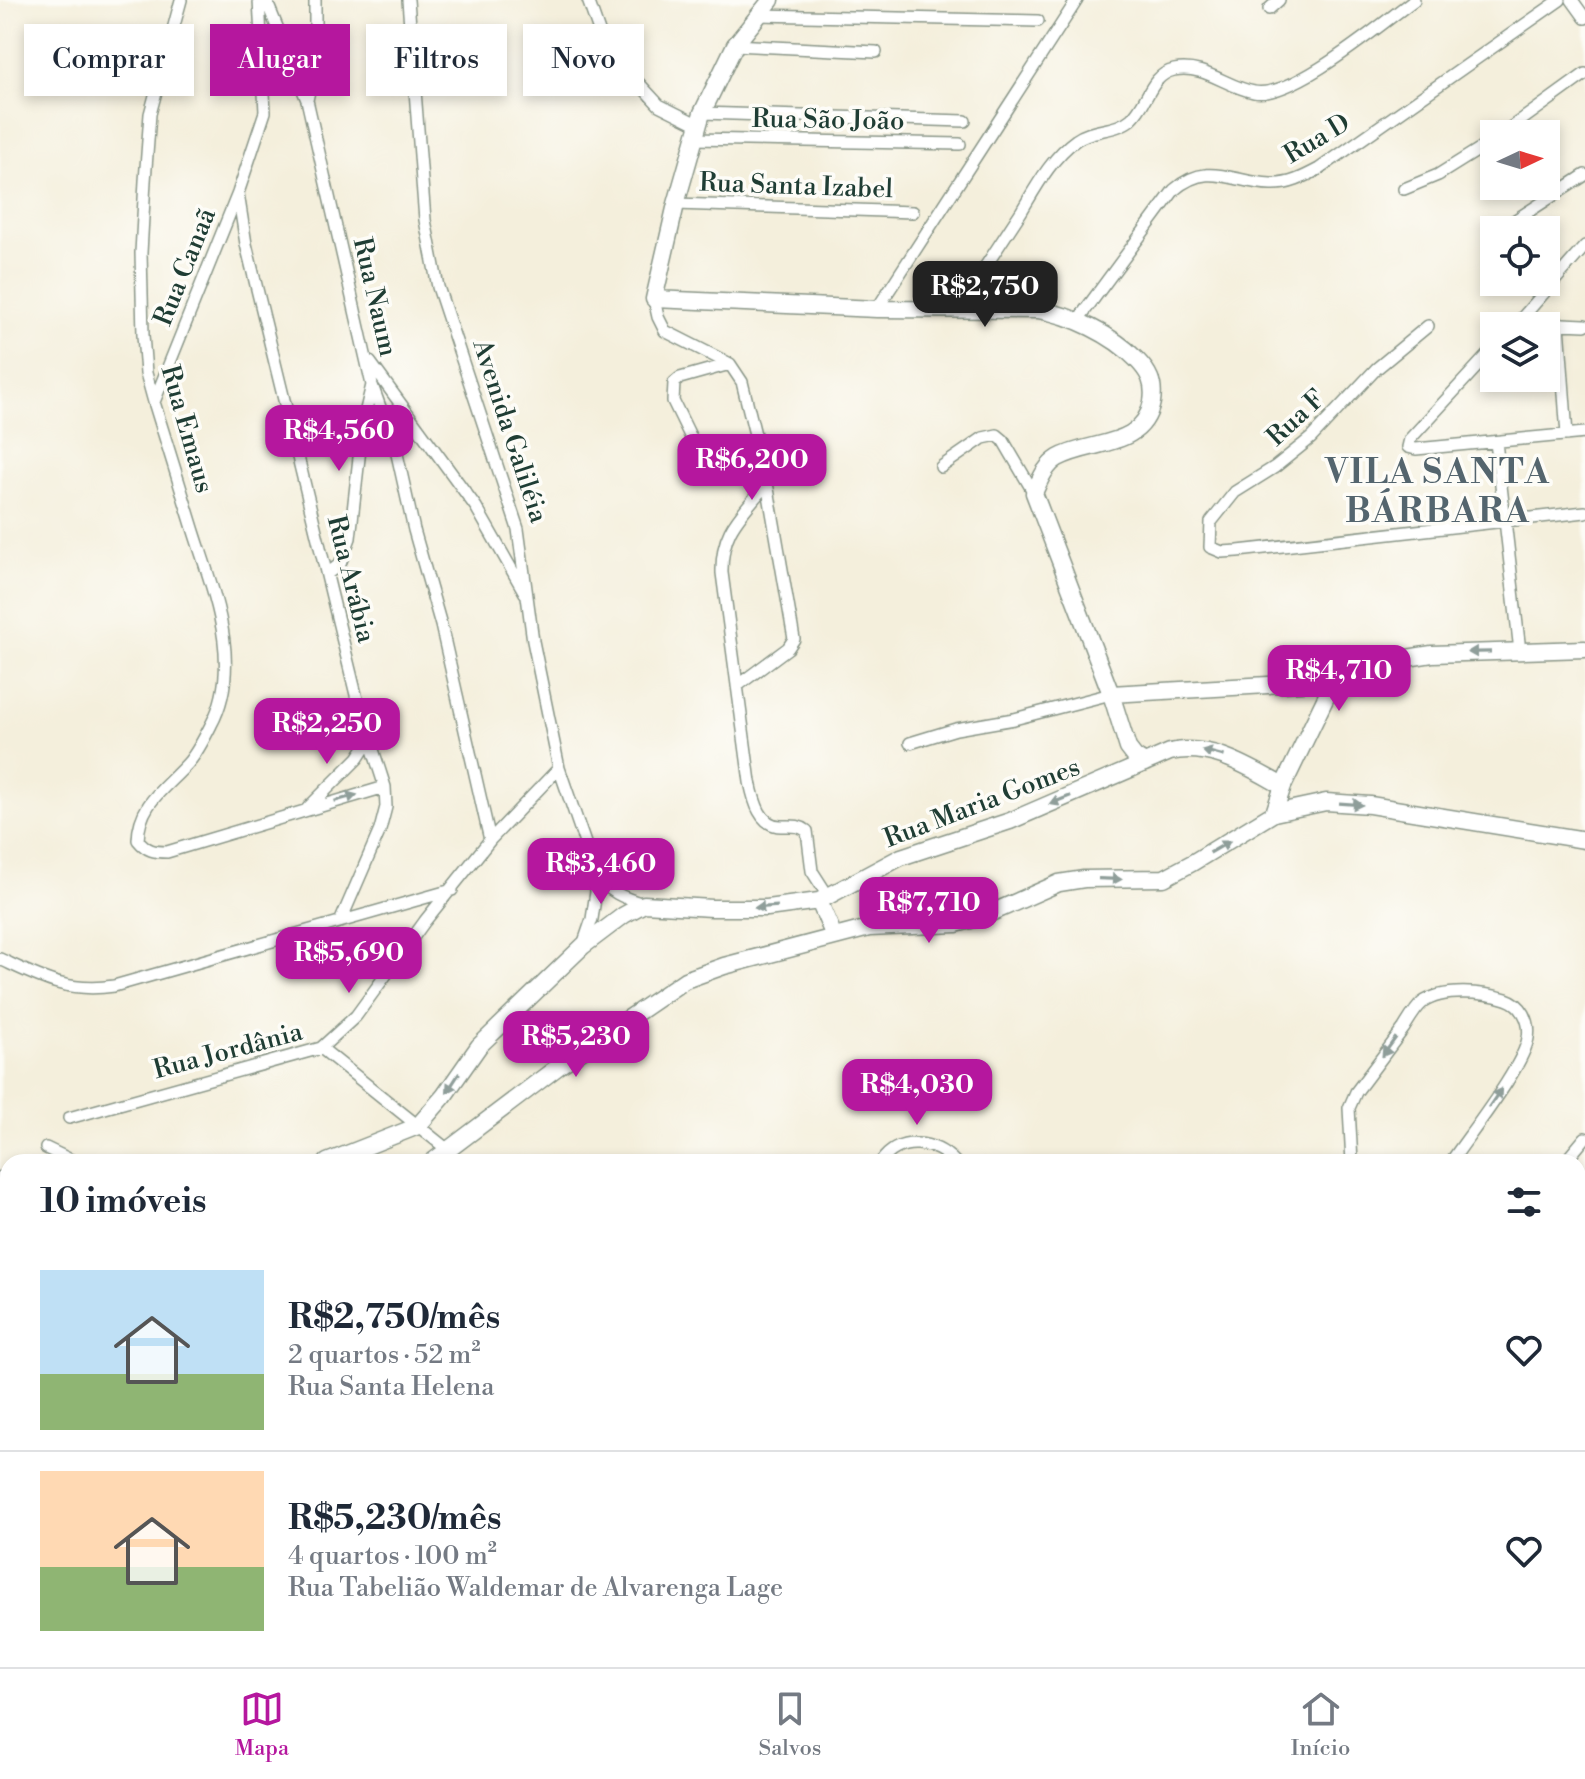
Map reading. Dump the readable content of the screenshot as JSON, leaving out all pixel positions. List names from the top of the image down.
{
  "streets": {
    "street": [
      "Rua São João",
      "Rua D",
      "Rua Santa Izabel",
      "Rua Canaã",
      "Rua Naum",
      "Rua F",
      "Rua Emaus",
      "Avenida Galiléia",
      "Rua Arábia",
      "Rua Maria Gomes",
      "Rua Jordânia"
    ]
  },
  "crossings": [
    ["Rua Canaã", "Rua Emaus"],
    ["Rua Canaã", "Rua Arábia"],
    ["Rua Naum", "Rua Jordânia"],
    ["Avenida Galiléia", "Rua Jordânia"]
  ],
  "districts": ["VILA SANTA BÁRBARA"],
  "north": "right",
  "page": {
    "chip": [
      "Comprar",
      "Alugar",
      "Filtros",
      "Novo"
    ],
    "price": [
      "R$2,750",
      "R$4,560",
      "R$6,200",
      "R$4,710",
      "R$2,250",
      "R$3,460",
      "R$7,710",
      "R$5,690",
      "R$5,230",
      "R$4,030"
    ],
    "heading": "10 imóveis",
    "list": [
      {
        "name": "R$2,750/mês",
        "note": "2 quartos · 52 m² · Rua Santa Helena"
      },
      {
        "name": "R$5,230/mês",
        "note": "4 quartos · 100 m² · Rua Tabelião Waldemar de Alvarenga Lage"
      }
    ],
    "tabs": ["Mapa", "Salvos", "Início"]
  }
}
